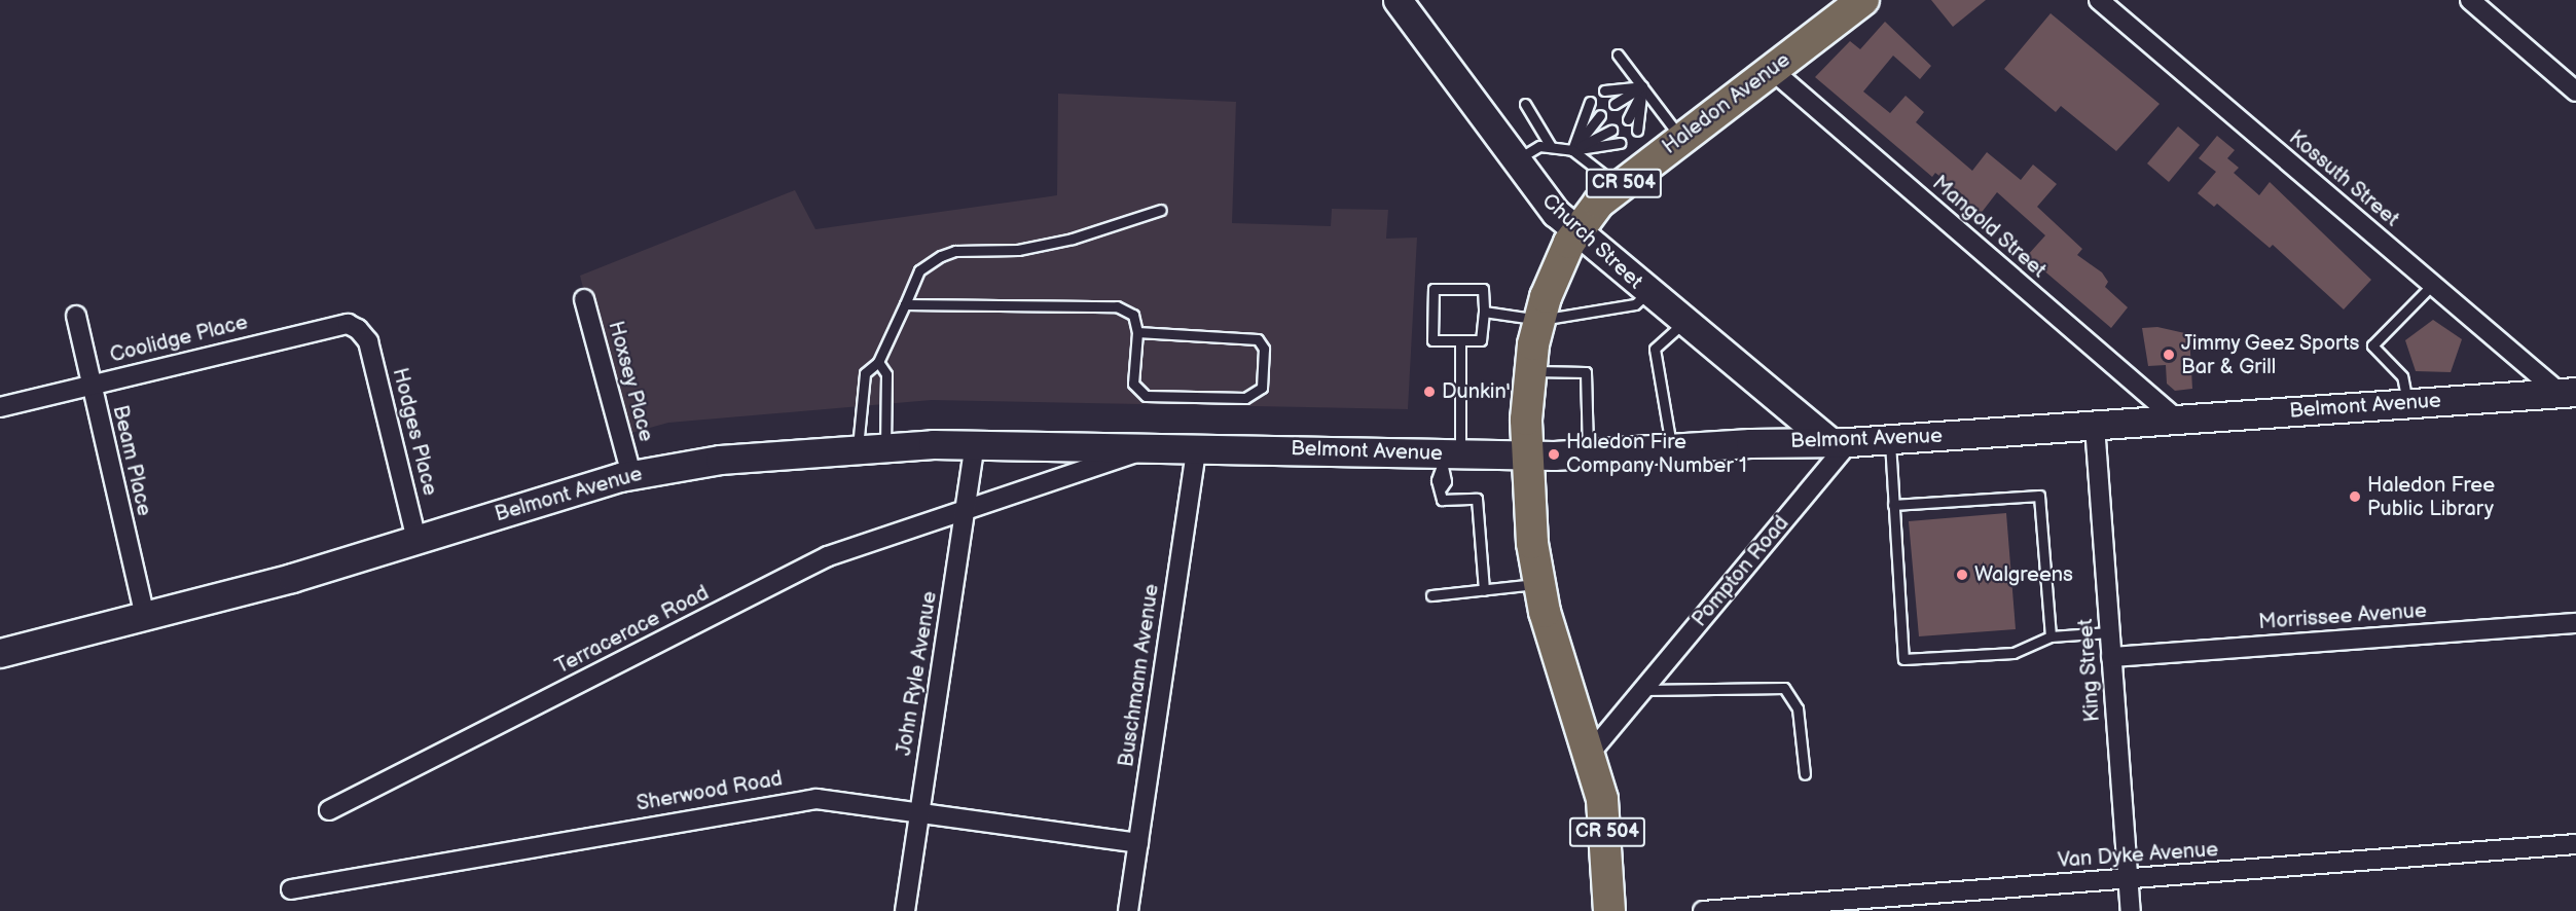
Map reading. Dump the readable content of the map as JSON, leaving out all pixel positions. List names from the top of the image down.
{
  "streets": {
    "main road": [
      "Haledon Avenue",
      "CR 504",
      "Church Street",
      "Belmont Avenue"
    ],
    "street": [
      "Kossuth Street",
      "Mangold Street",
      "Coolidge Place",
      "Hoxsey Place",
      "Hodges Place",
      "Beam Place",
      "Pompton Road",
      "Morrissee Avenue",
      "Terracerace Road",
      "King Street",
      "John Ryle Avenue",
      "Buschmann Avenue",
      "Sherwood Road",
      "Van Dyke Avenue"
    ]
  },
  "crossings": [
    ["Haledon Avenue", "CR 504"],
    ["Haledon Avenue", "Mangold Street"],
    ["Haledon Avenue", "Church Street"],
    ["Haledon Avenue", "Belmont Avenue"],
    ["Kossuth Street", "Belmont Avenue"],
    ["CR 504", "Belmont Avenue"],
    ["CR 504", "Pompton Road"],
    ["Mangold Street", "Belmont Avenue"],
    ["Church Street", "Belmont Avenue"],
    ["Church Street", "Pompton Road"],
    ["Coolidge Place", "Hodges Place"],
    ["Coolidge Place", "Beam Place"],
    ["Hoxsey Place", "Belmont Avenue"],
    ["Belmont Avenue", "Hodges Place"],
    ["Belmont Avenue", "Beam Place"],
    ["Belmont Avenue", "Pompton Road"],
    ["Belmont Avenue", "Terracerace Road"],
    ["Belmont Avenue", "King Street"],
    ["Belmont Avenue", "John Ryle Avenue"],
    ["Belmont Avenue", "Buschmann Avenue"],
    ["Morrissee Avenue", "King Street"],
    ["Terracerace Road", "John Ryle Avenue"],
    ["King Street", "Van Dyke Avenue"],
    ["John Ryle Avenue", "Sherwood Road"],
    ["Buschmann Avenue", "Sherwood Road"]
  ],
  "places": [
    "Jimmy Geez Sports Bar & Grill",
    "Dunkin'",
    "Haledon Fire Company Number 1",
    "Haledon Free Public Library",
    "Walgreens"
  ]
}
